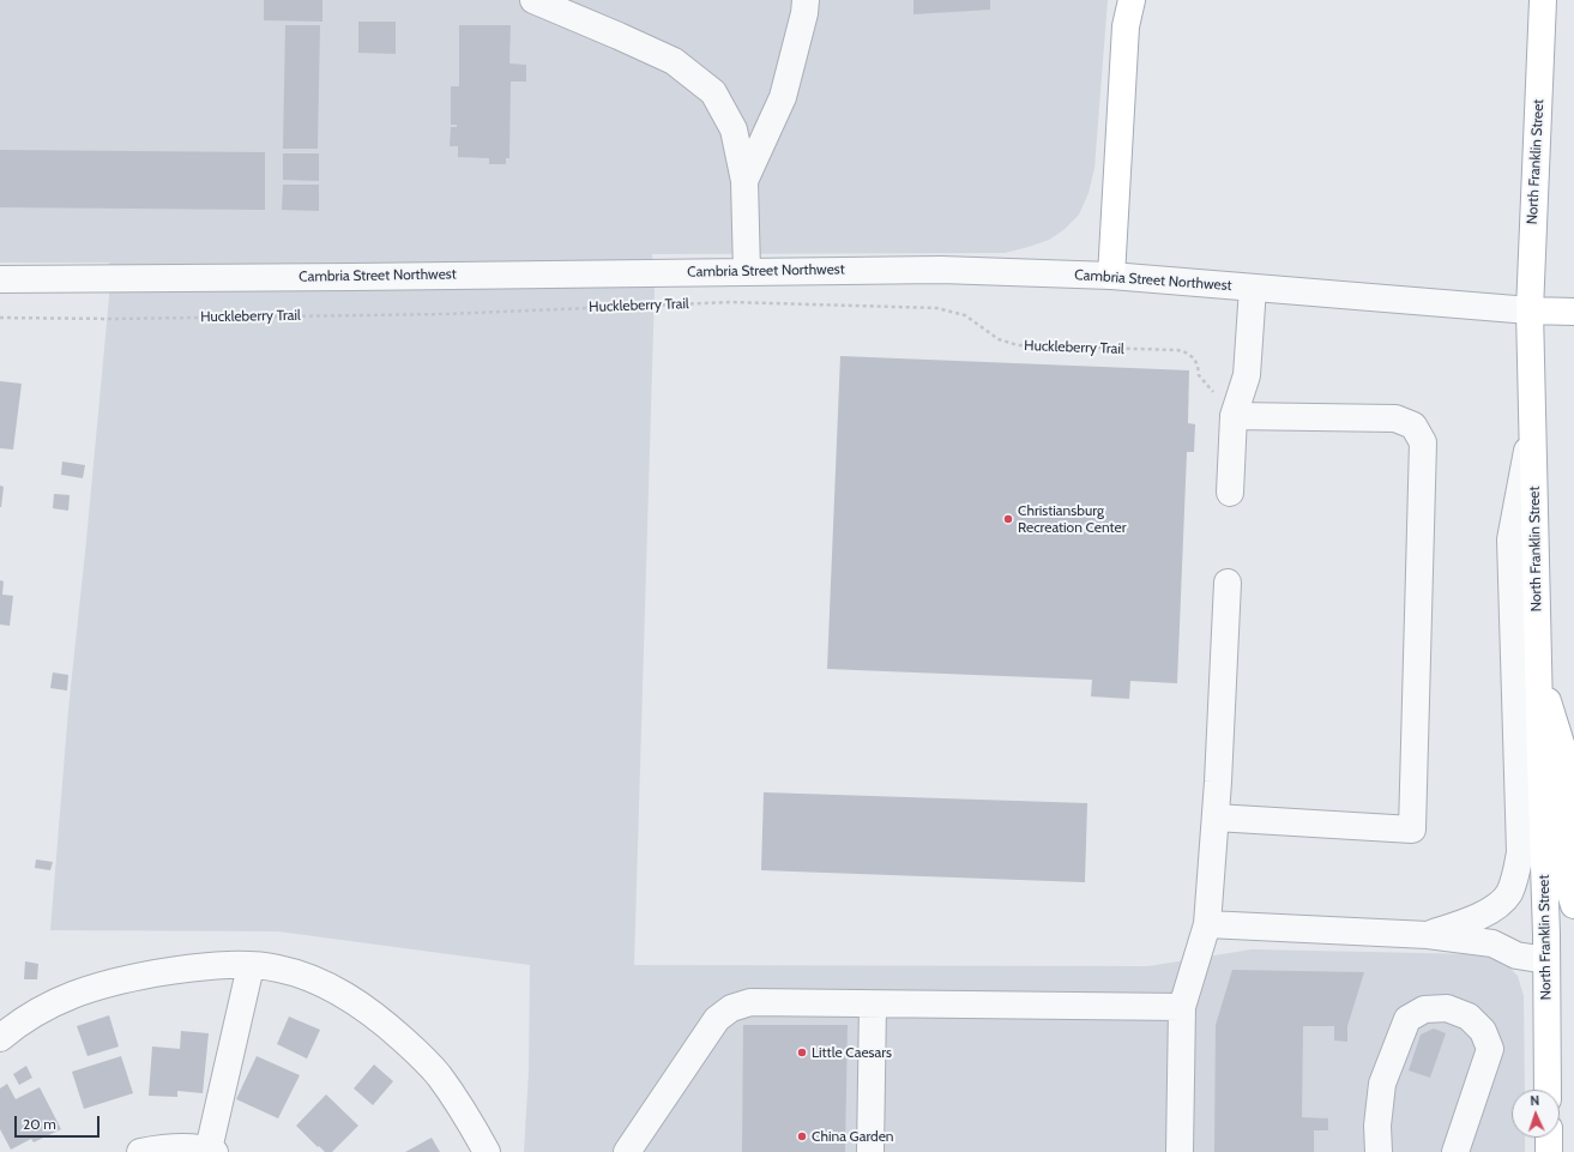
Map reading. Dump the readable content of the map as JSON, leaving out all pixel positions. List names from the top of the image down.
{
  "streets": {
    "main road": ["North Franklin Street"],
    "street": ["Cambria Street Northwest"],
    "path": ["Huckleberry Trail"]
  },
  "crossings": [
    ["North Franklin Street", "Cambria Street Northwest"]
  ],
  "places": ["Christiansburg Recreation Center", "Little Caesars", "China Garden"],
  "scale_bar": "20 m",
  "north": "top"
}
